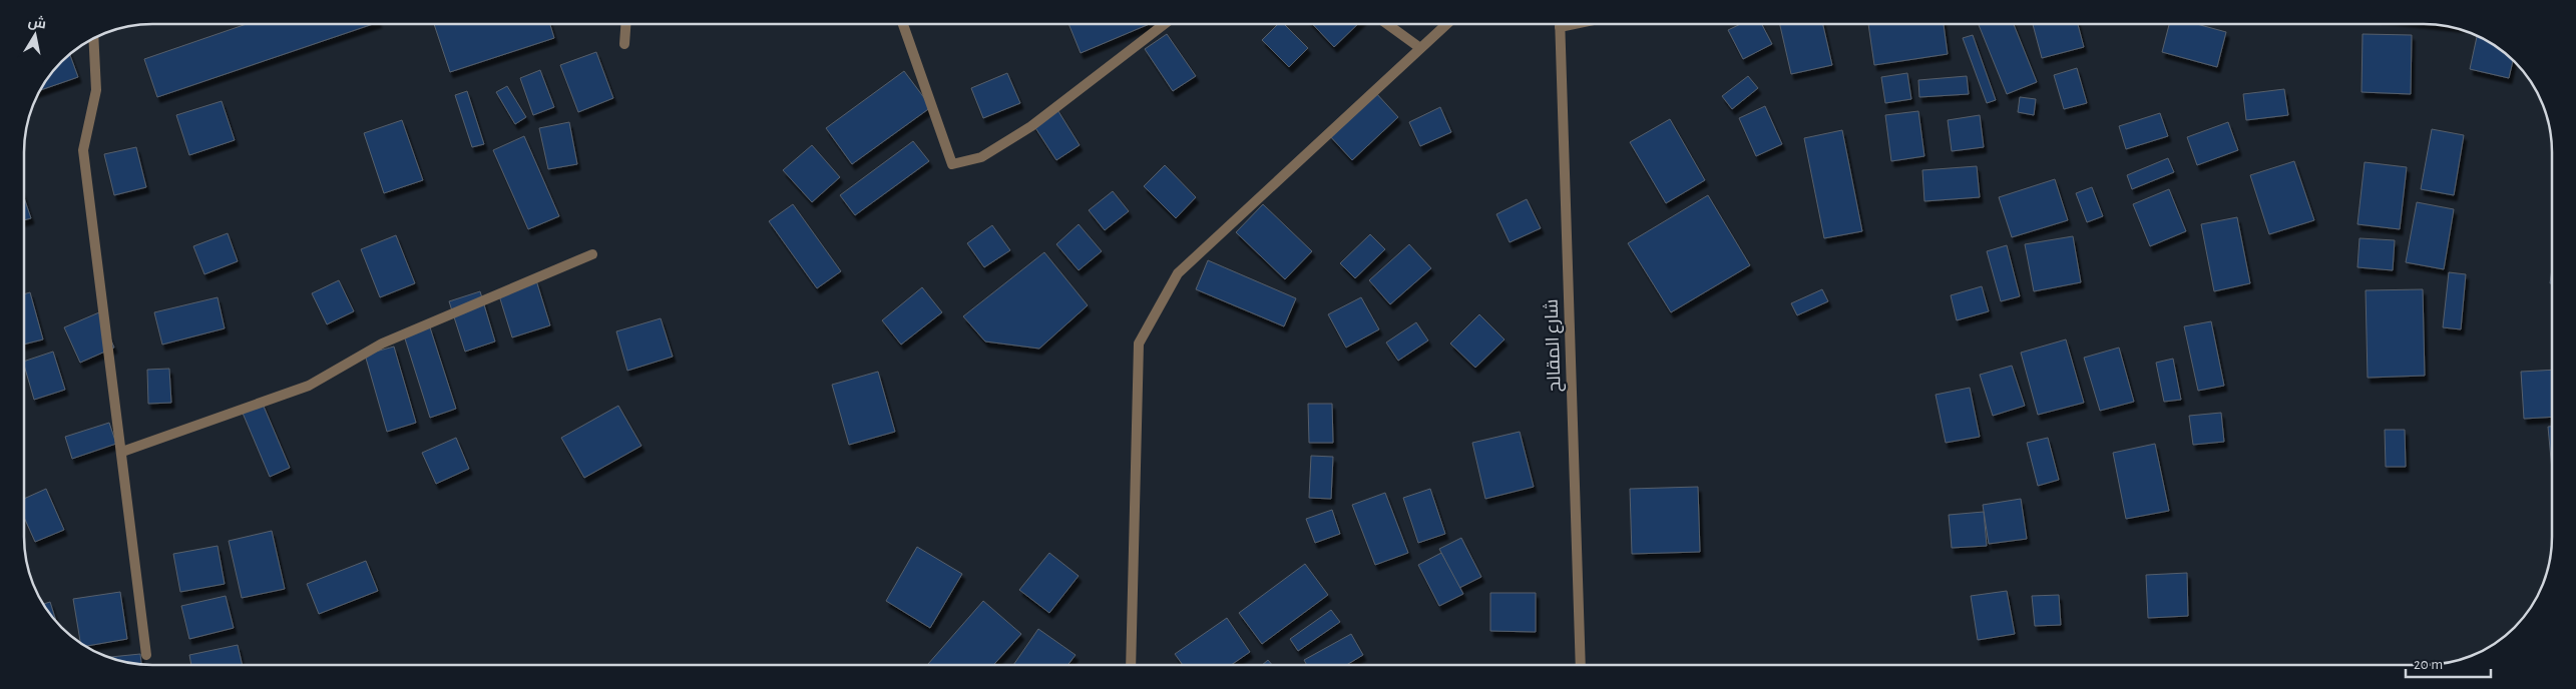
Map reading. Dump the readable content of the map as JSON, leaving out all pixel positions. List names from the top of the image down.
{
  "streets": {
    "street": ["شارع المقالح"]
  },
  "scale_bar": "20 m",
  "north": "top"
}
